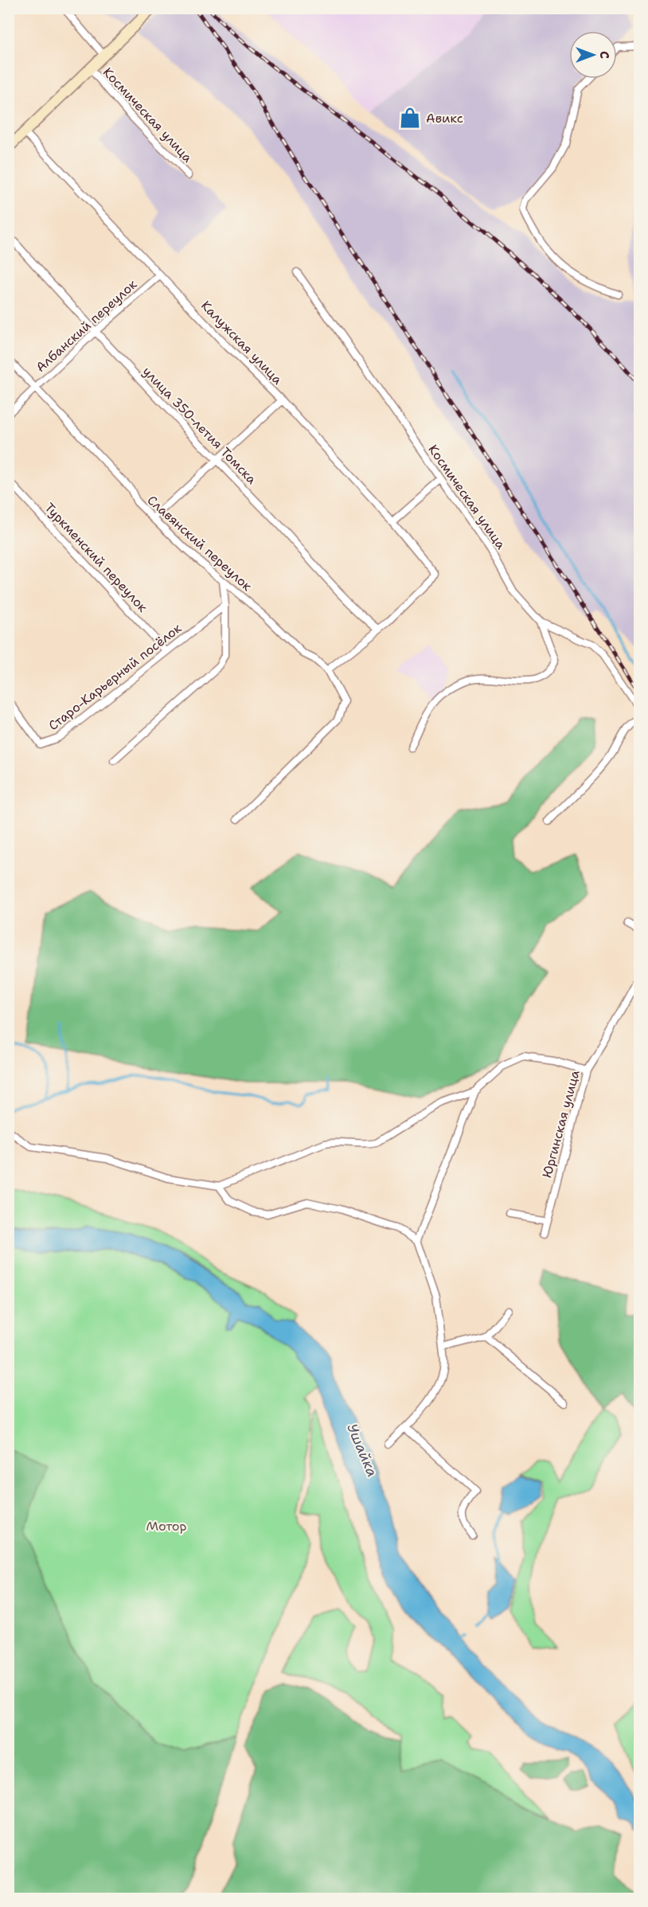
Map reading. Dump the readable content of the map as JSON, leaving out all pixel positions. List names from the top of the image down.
{
  "streets": {
    "street": [
      "Космическая улица",
      "Албанский переулок",
      "Калужская улица",
      "улица 350-летия Томска",
      "Славянский переулок",
      "Туркменский переулок",
      "Старо-Карьерный посёлок",
      "Юргинская улица"
    ]
  },
  "crossings": [
    ["Албанский переулок", "Калужская улица"],
    ["Албанский переулок", "улица 350-летия Томска"],
    ["Албанский переулок", "Славянский переулок"],
    ["Калужская улица", "улица 350-летия Томска"],
    ["Туркменский переулок", "Старо-Карьерный посёлок"]
  ],
  "water": ["Ушайка"],
  "parks": ["Мотор"],
  "places": {
    "shop": ["Авикс"]
  },
  "north": "right"
}
